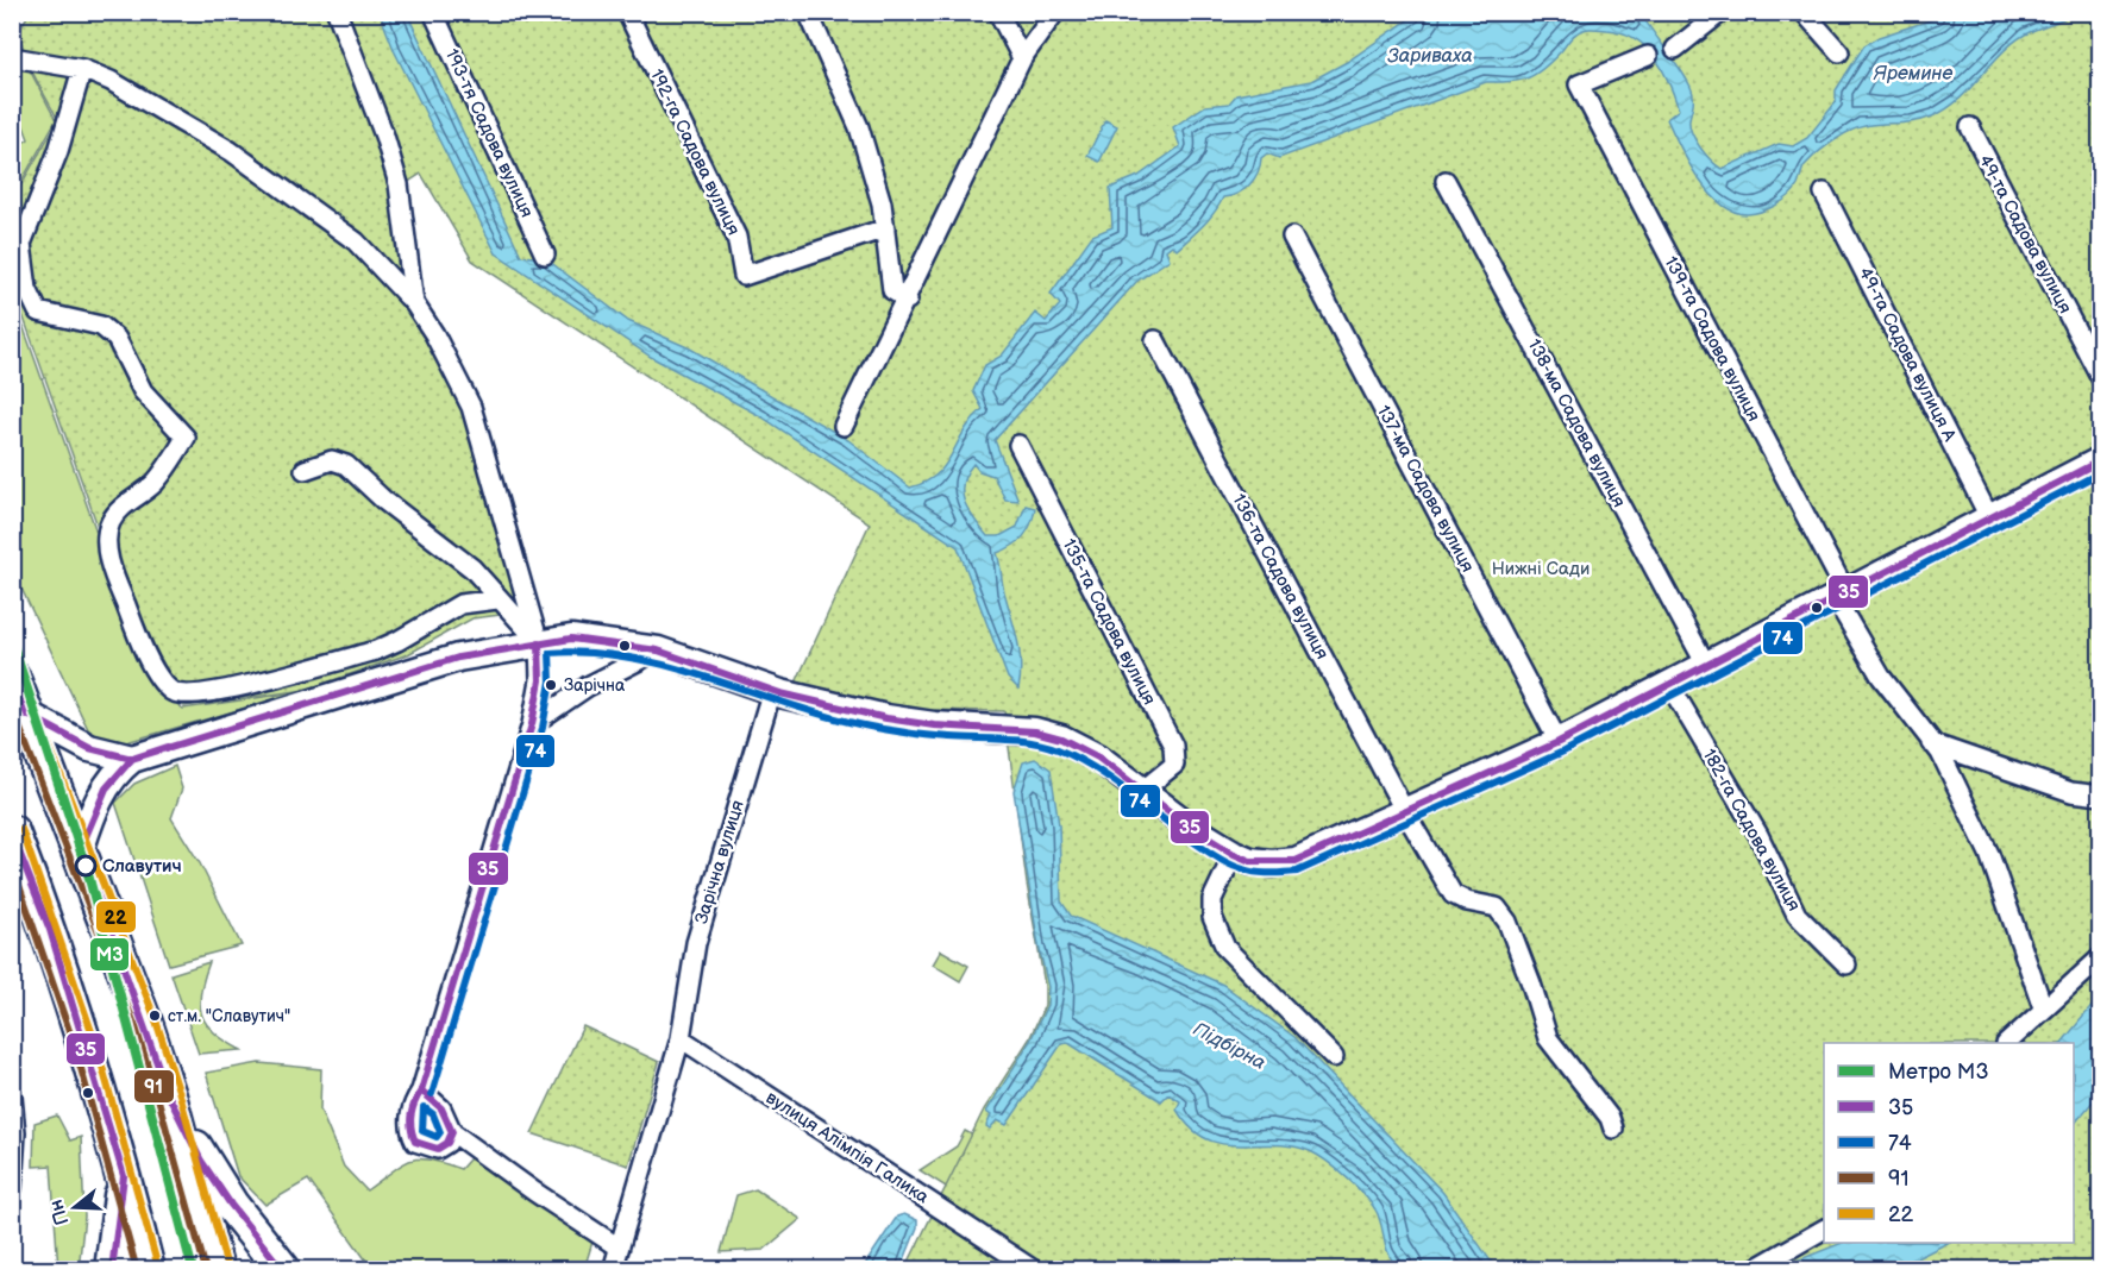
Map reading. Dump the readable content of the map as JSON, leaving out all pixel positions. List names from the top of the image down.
{
  "streets": {
    "street": [
      "193-тя Садова вулиця",
      "192-га Садова вулиця",
      "49-та Садова вулиця",
      "139-та Садова вулиця",
      "49-та Садова вулиця А",
      "138-ма Садова вулиця",
      "137-ма Садова вулиця",
      "136-та Садова вулиця",
      "135-та Садова вулиця",
      "182-га Садова вулиця",
      "Зарічна вулиця",
      "вулиця Алімпія Галика"
    ]
  },
  "crossings": [
    ["Зарічна вулиця", "вулиця Алімпія Галика"]
  ],
  "water": ["Зариваха", "Яремине", "Підбірна"],
  "parks": ["Нижні Сади"],
  "places": ["Зарічна", "Славутич", "ст.м. \"Славутич\""],
  "lines": [
    "transit line 35",
    "transit line 74",
    "metro line M3",
    "transit line 22",
    "transit line 91"
  ],
  "legend": [
    "Метро M3",
    "35",
    "74",
    "91",
    "22"
  ],
  "north": "left"
}
